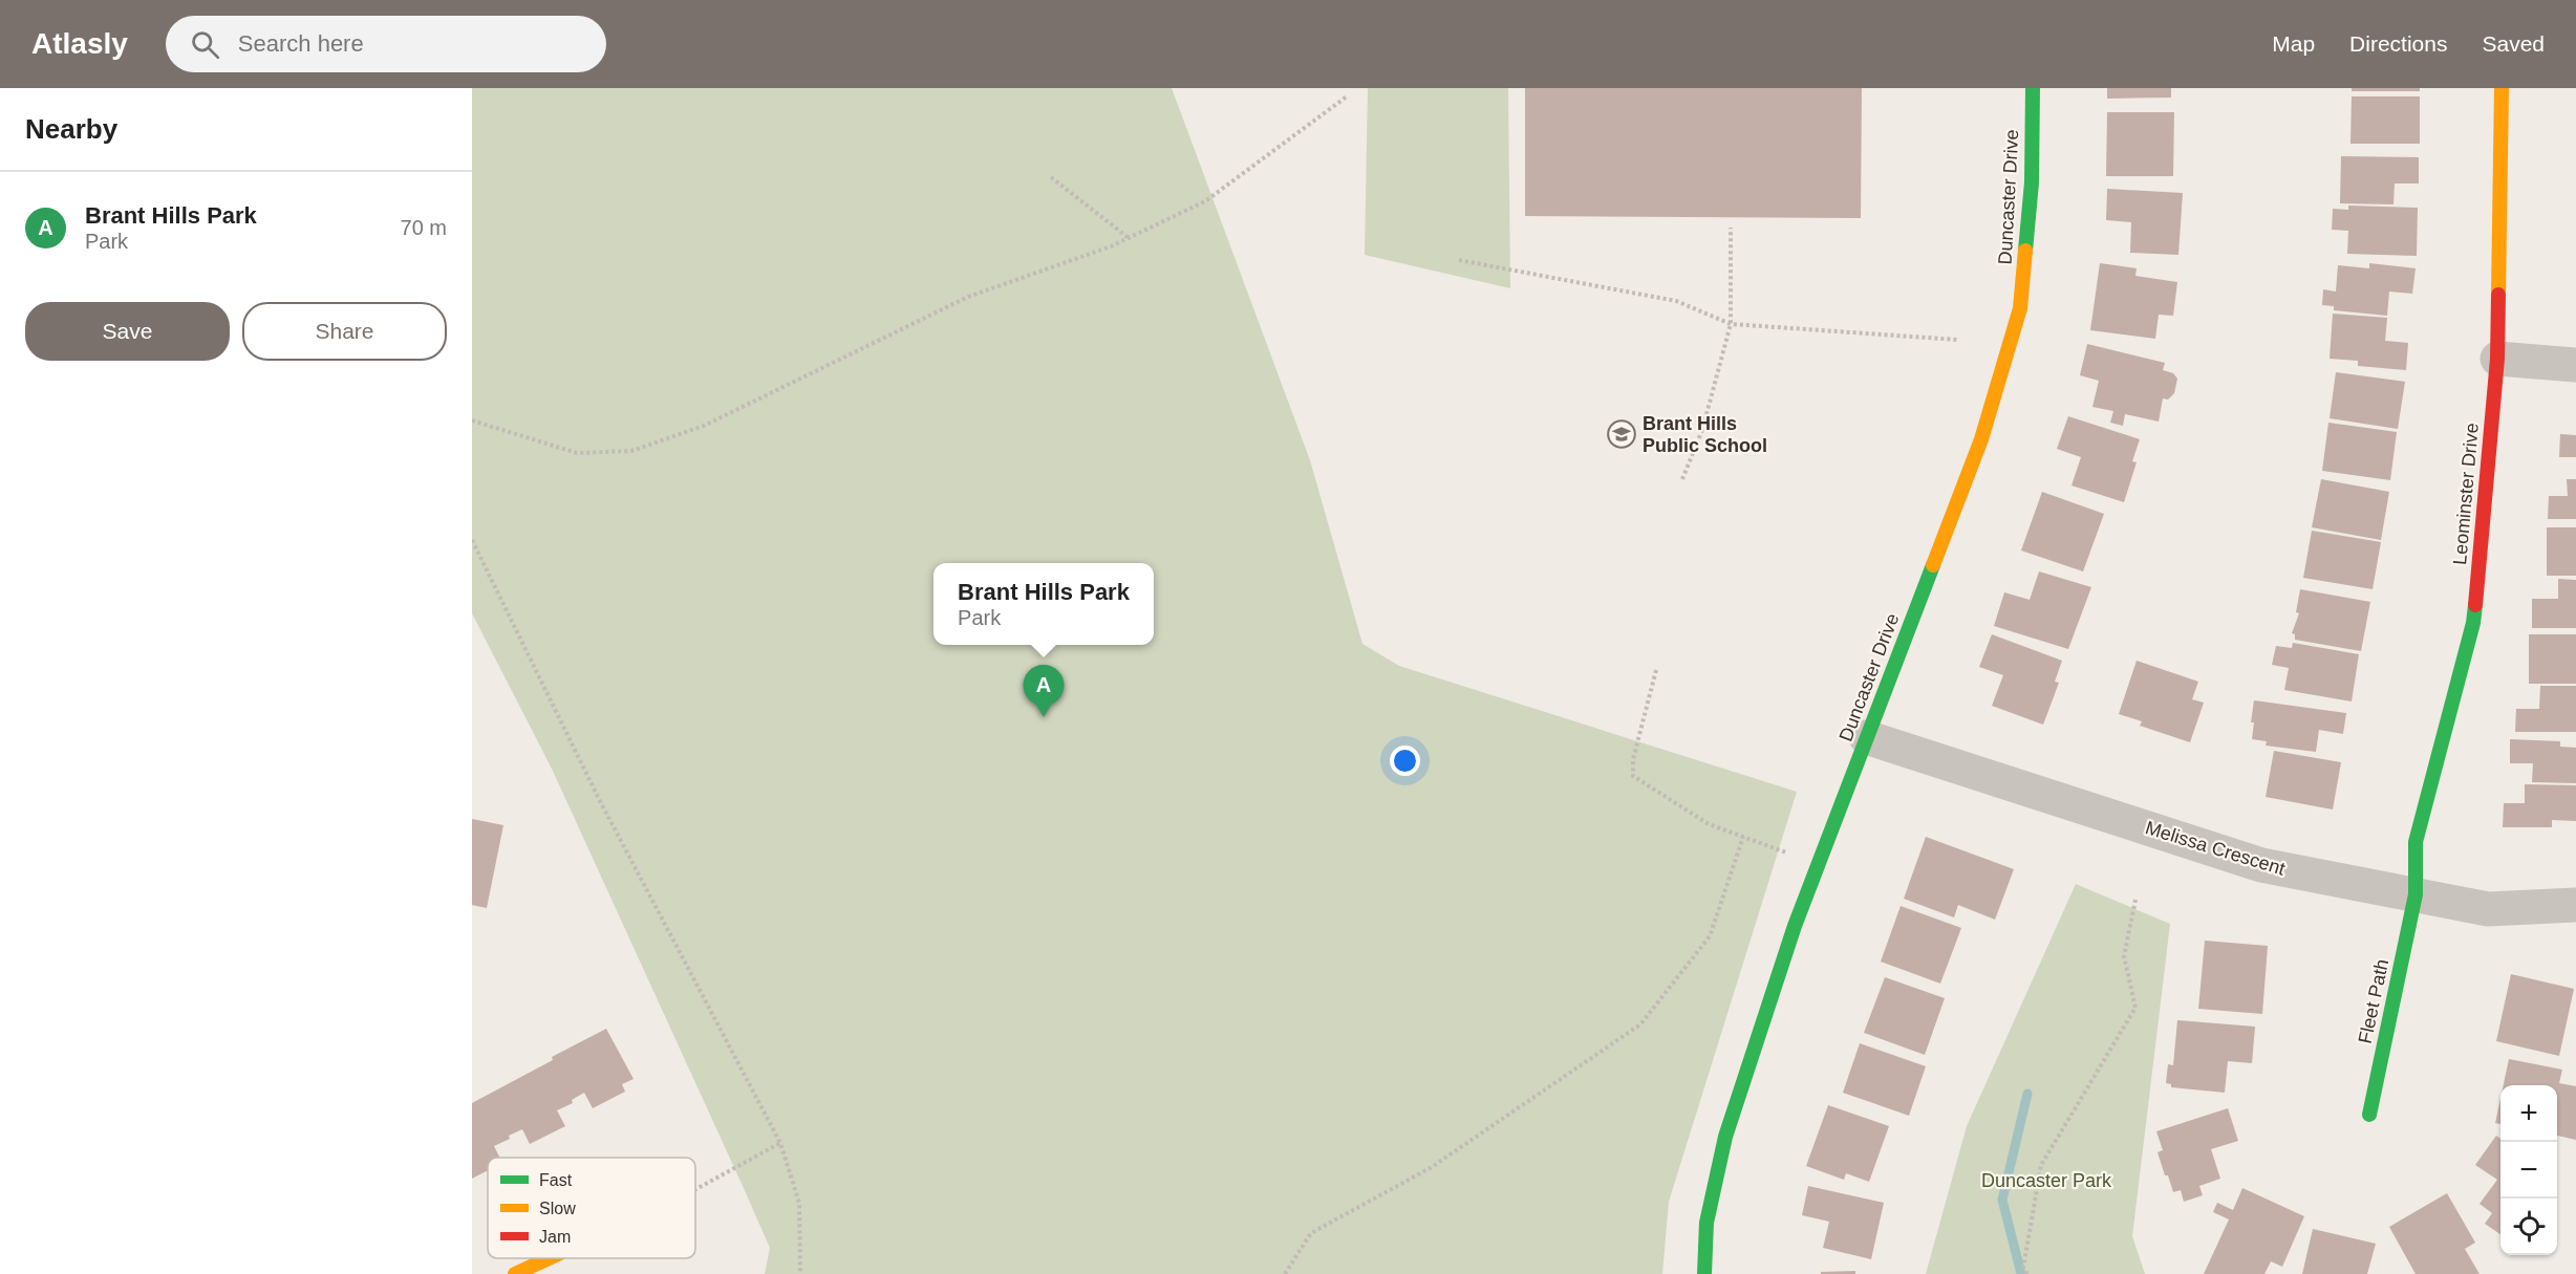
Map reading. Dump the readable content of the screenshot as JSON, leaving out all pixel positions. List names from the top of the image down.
{
  "streets": {
    "street": [
      "Duncaster Drive",
      "Leominster Drive",
      "Melissa Crescent",
      "Fleet Path"
    ]
  },
  "crossings": [
    ["Duncaster Drive", "Melissa Crescent"],
    ["Leominster Drive", "Melissa Crescent"],
    ["Leominster Drive", "Fleet Path"],
    ["Melissa Crescent", "Fleet Path"]
  ],
  "parks": ["Duncaster Park"],
  "places": {
    "school or university": ["Brant Hills Public School"]
  },
  "legend": ["Fast", "Slow", "Jam"],
  "page": {
    "header": "Atlasly",
    "search": "Search here",
    "nav": ["Map", "Directions", "Saved"],
    "heading": "Nearby",
    "list": [
      {
        "mark": "A",
        "name": "Brant Hills Park",
        "note": "Park",
        "value": "70 m"
      }
    ],
    "buttons": ["Save", "Share"],
    "popup": ["Brant Hills Park", "Park"],
    "pins": "A",
    "map_buttons": ["+", "−"]
  }
}
